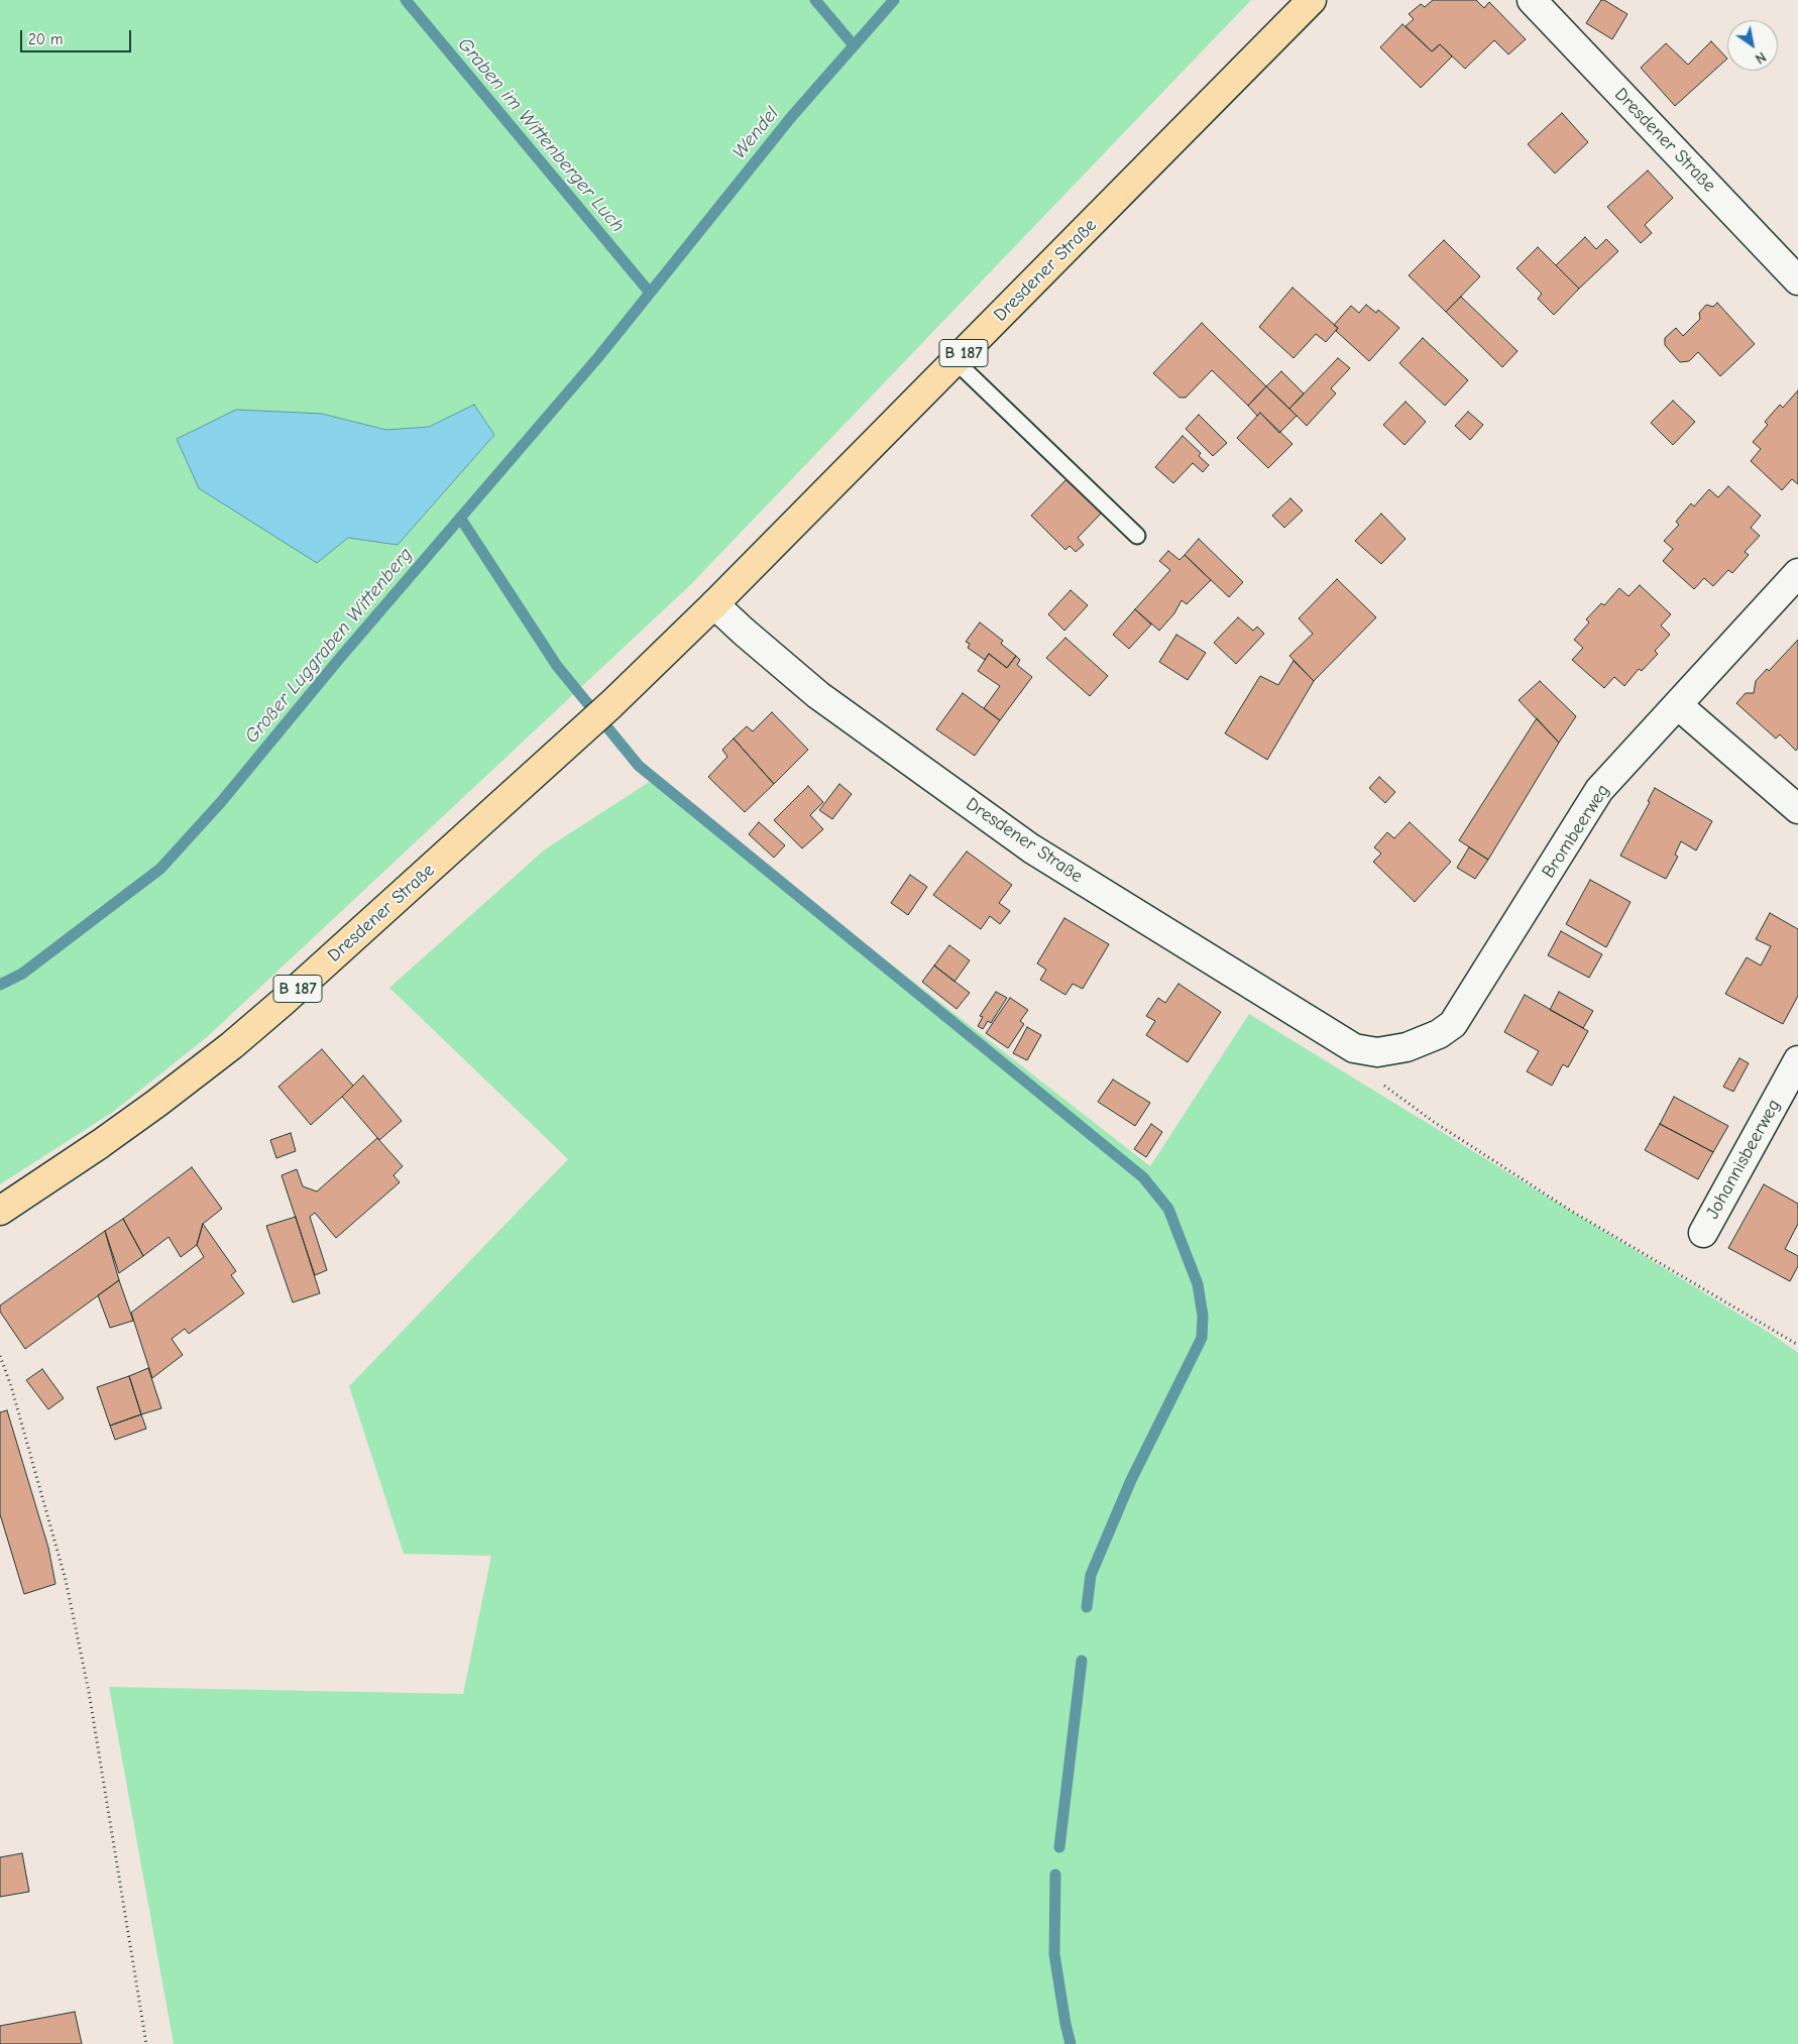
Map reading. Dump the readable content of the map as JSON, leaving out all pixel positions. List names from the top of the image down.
{
  "streets": {
    "main road": ["Dresdener Straße", "B 187"],
    "street": ["Brombeerweg", "Johannisbeerweg"]
  },
  "crossings": [
    ["Dresdener Straße", "Brombeerweg"]
  ],
  "water": ["Wendel", "Graben im Wittenberger Luch", "Großer Luggraben Wittenberg"],
  "scale_bar": "20 m",
  "north": "bottom right"
}
